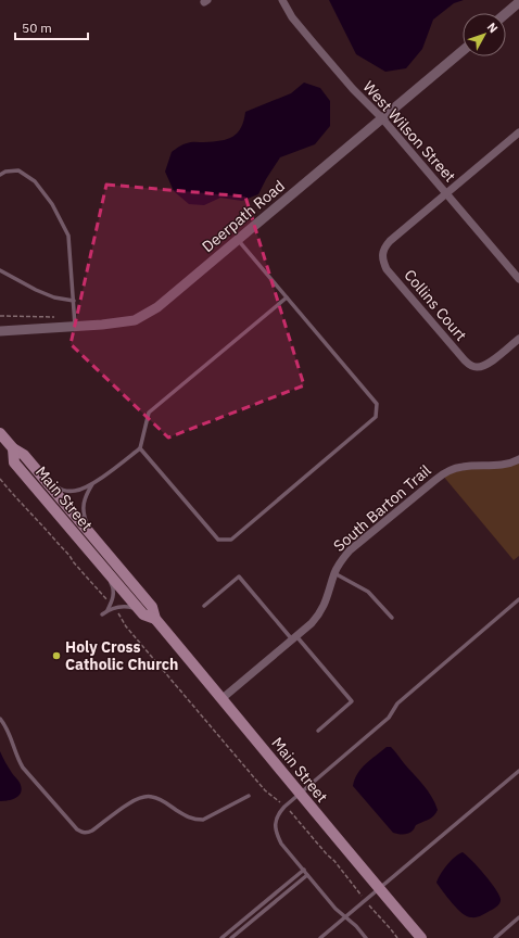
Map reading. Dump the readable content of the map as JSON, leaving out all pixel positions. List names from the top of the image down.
{
  "streets": {
    "main road": ["Main Street"],
    "street": [
      "West Wilson Street",
      "Deerpath Road",
      "Collins Court",
      "South Barton Trail"
    ]
  },
  "crossings": [
    ["West Wilson Street", "Deerpath Road"],
    ["West Wilson Street", "Collins Court"],
    ["Main Street", "South Barton Trail"]
  ],
  "places": ["Holy Cross Catholic Church"],
  "scale_bar": "50 m",
  "north": "top right"
}
